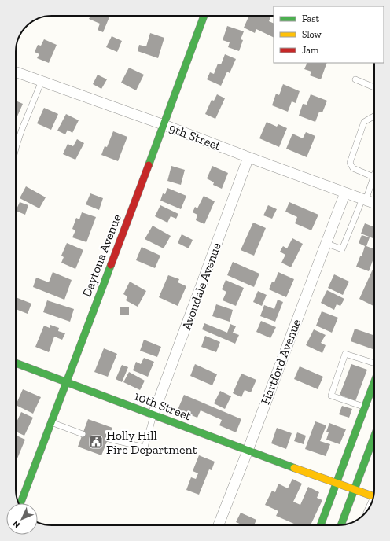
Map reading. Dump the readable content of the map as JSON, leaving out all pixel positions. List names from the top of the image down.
{
  "streets": {
    "street": [
      "9th Street",
      "Daytona Avenue",
      "Avondale Avenue",
      "Hartford Avenue",
      "10th Street"
    ]
  },
  "crossings": [
    ["9th Street", "Daytona Avenue"],
    ["9th Street", "Avondale Avenue"],
    ["9th Street", "Hartford Avenue"],
    ["Daytona Avenue", "10th Street"],
    ["Avondale Avenue", "10th Street"],
    ["Hartford Avenue", "10th Street"]
  ],
  "places": {
    "public building": ["Holly Hill Fire Department"]
  },
  "legend": ["Fast", "Slow", "Jam"],
  "north": "bottom left"
}
